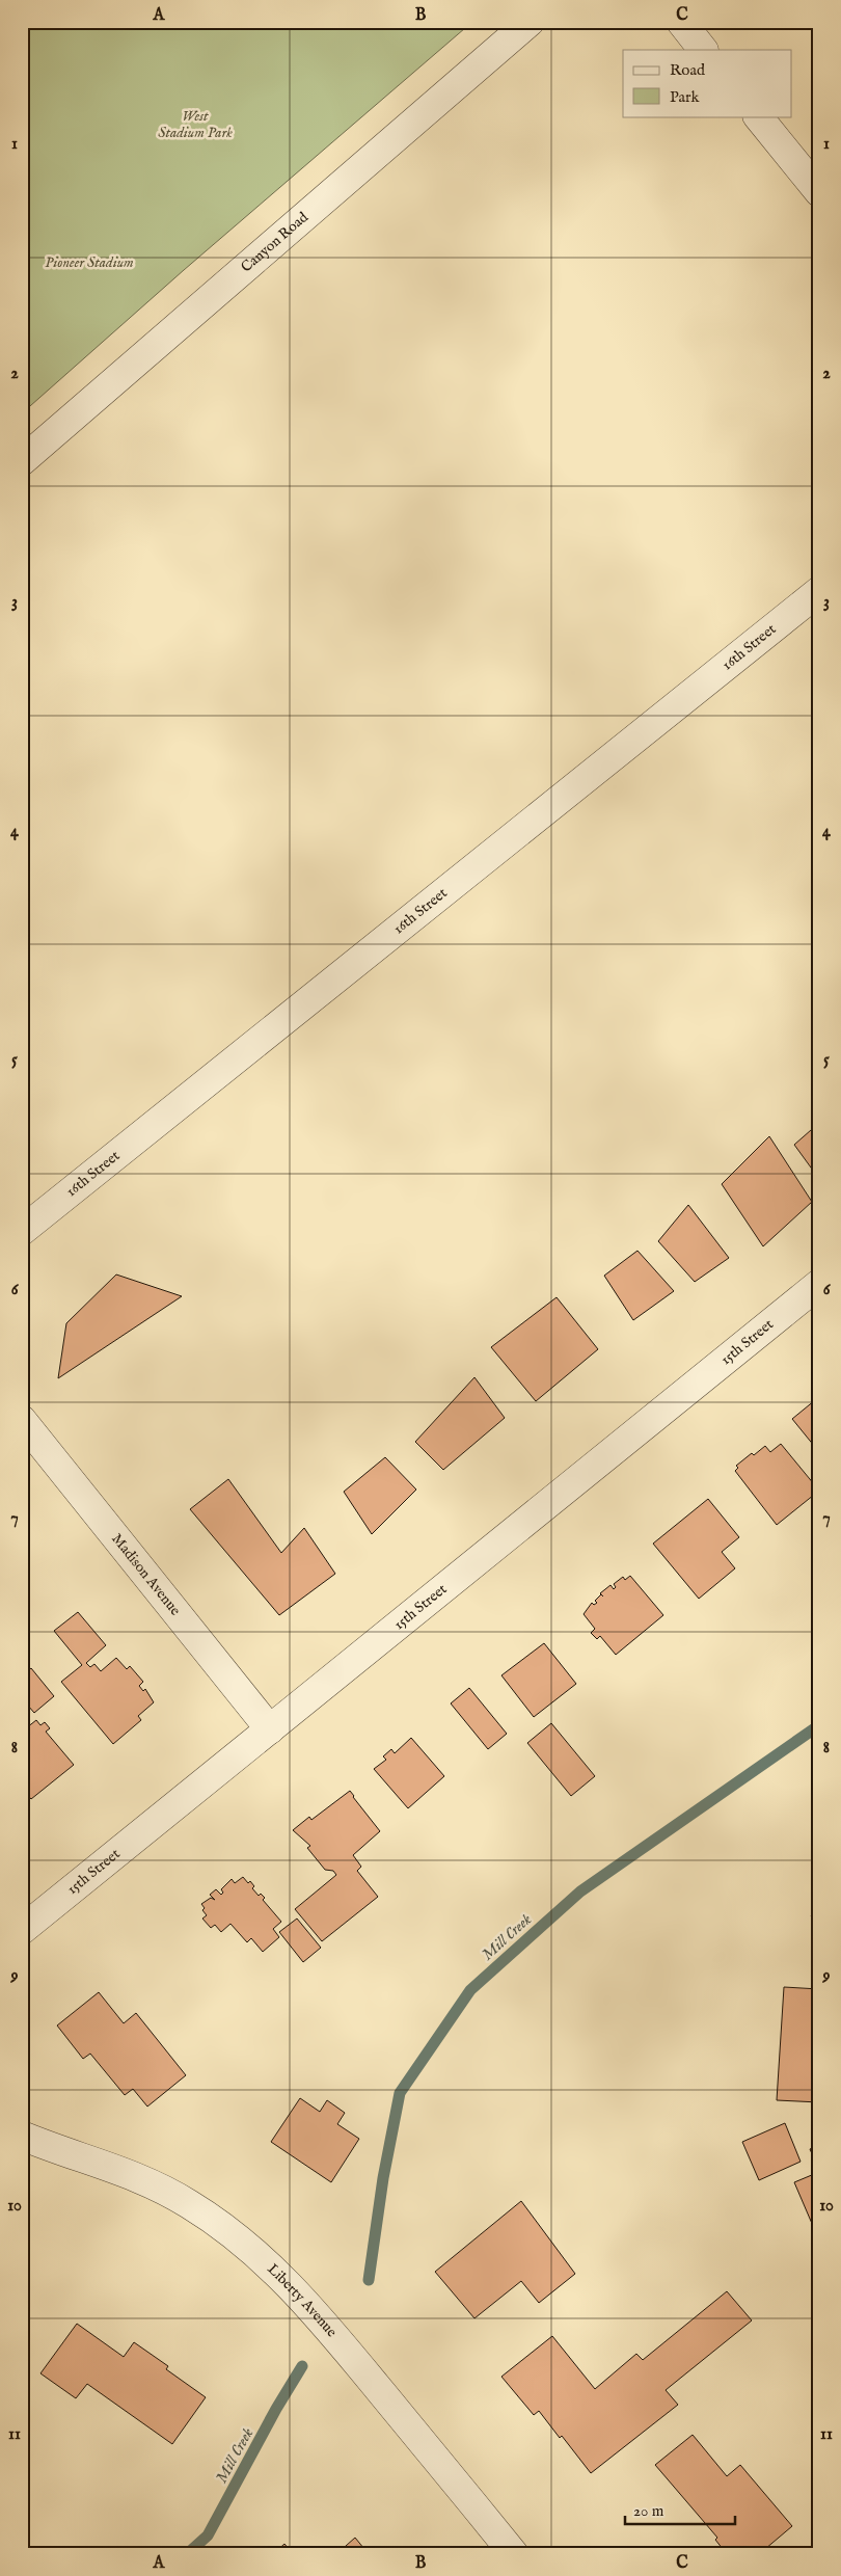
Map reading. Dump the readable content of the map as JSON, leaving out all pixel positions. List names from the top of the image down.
{
  "streets": {
    "street": [
      "Canyon Road",
      "16th Street",
      "15th Street",
      "Madison Avenue",
      "Liberty Avenue"
    ]
  },
  "crossings": [
    ["15th Street", "Madison Avenue"]
  ],
  "water": ["Mill Creek"],
  "parks": ["West Stadium Park", "Pioneer Stadium"],
  "legend": ["Road", "Park"],
  "scale_bar": "20 m",
  "grid": {
    "columns": ["A", "B", "C"],
    "rows": [
      "1",
      "2",
      "3",
      "4",
      "5",
      "6",
      "7",
      "8",
      "9",
      "10",
      "11"
    ]
  }
}
